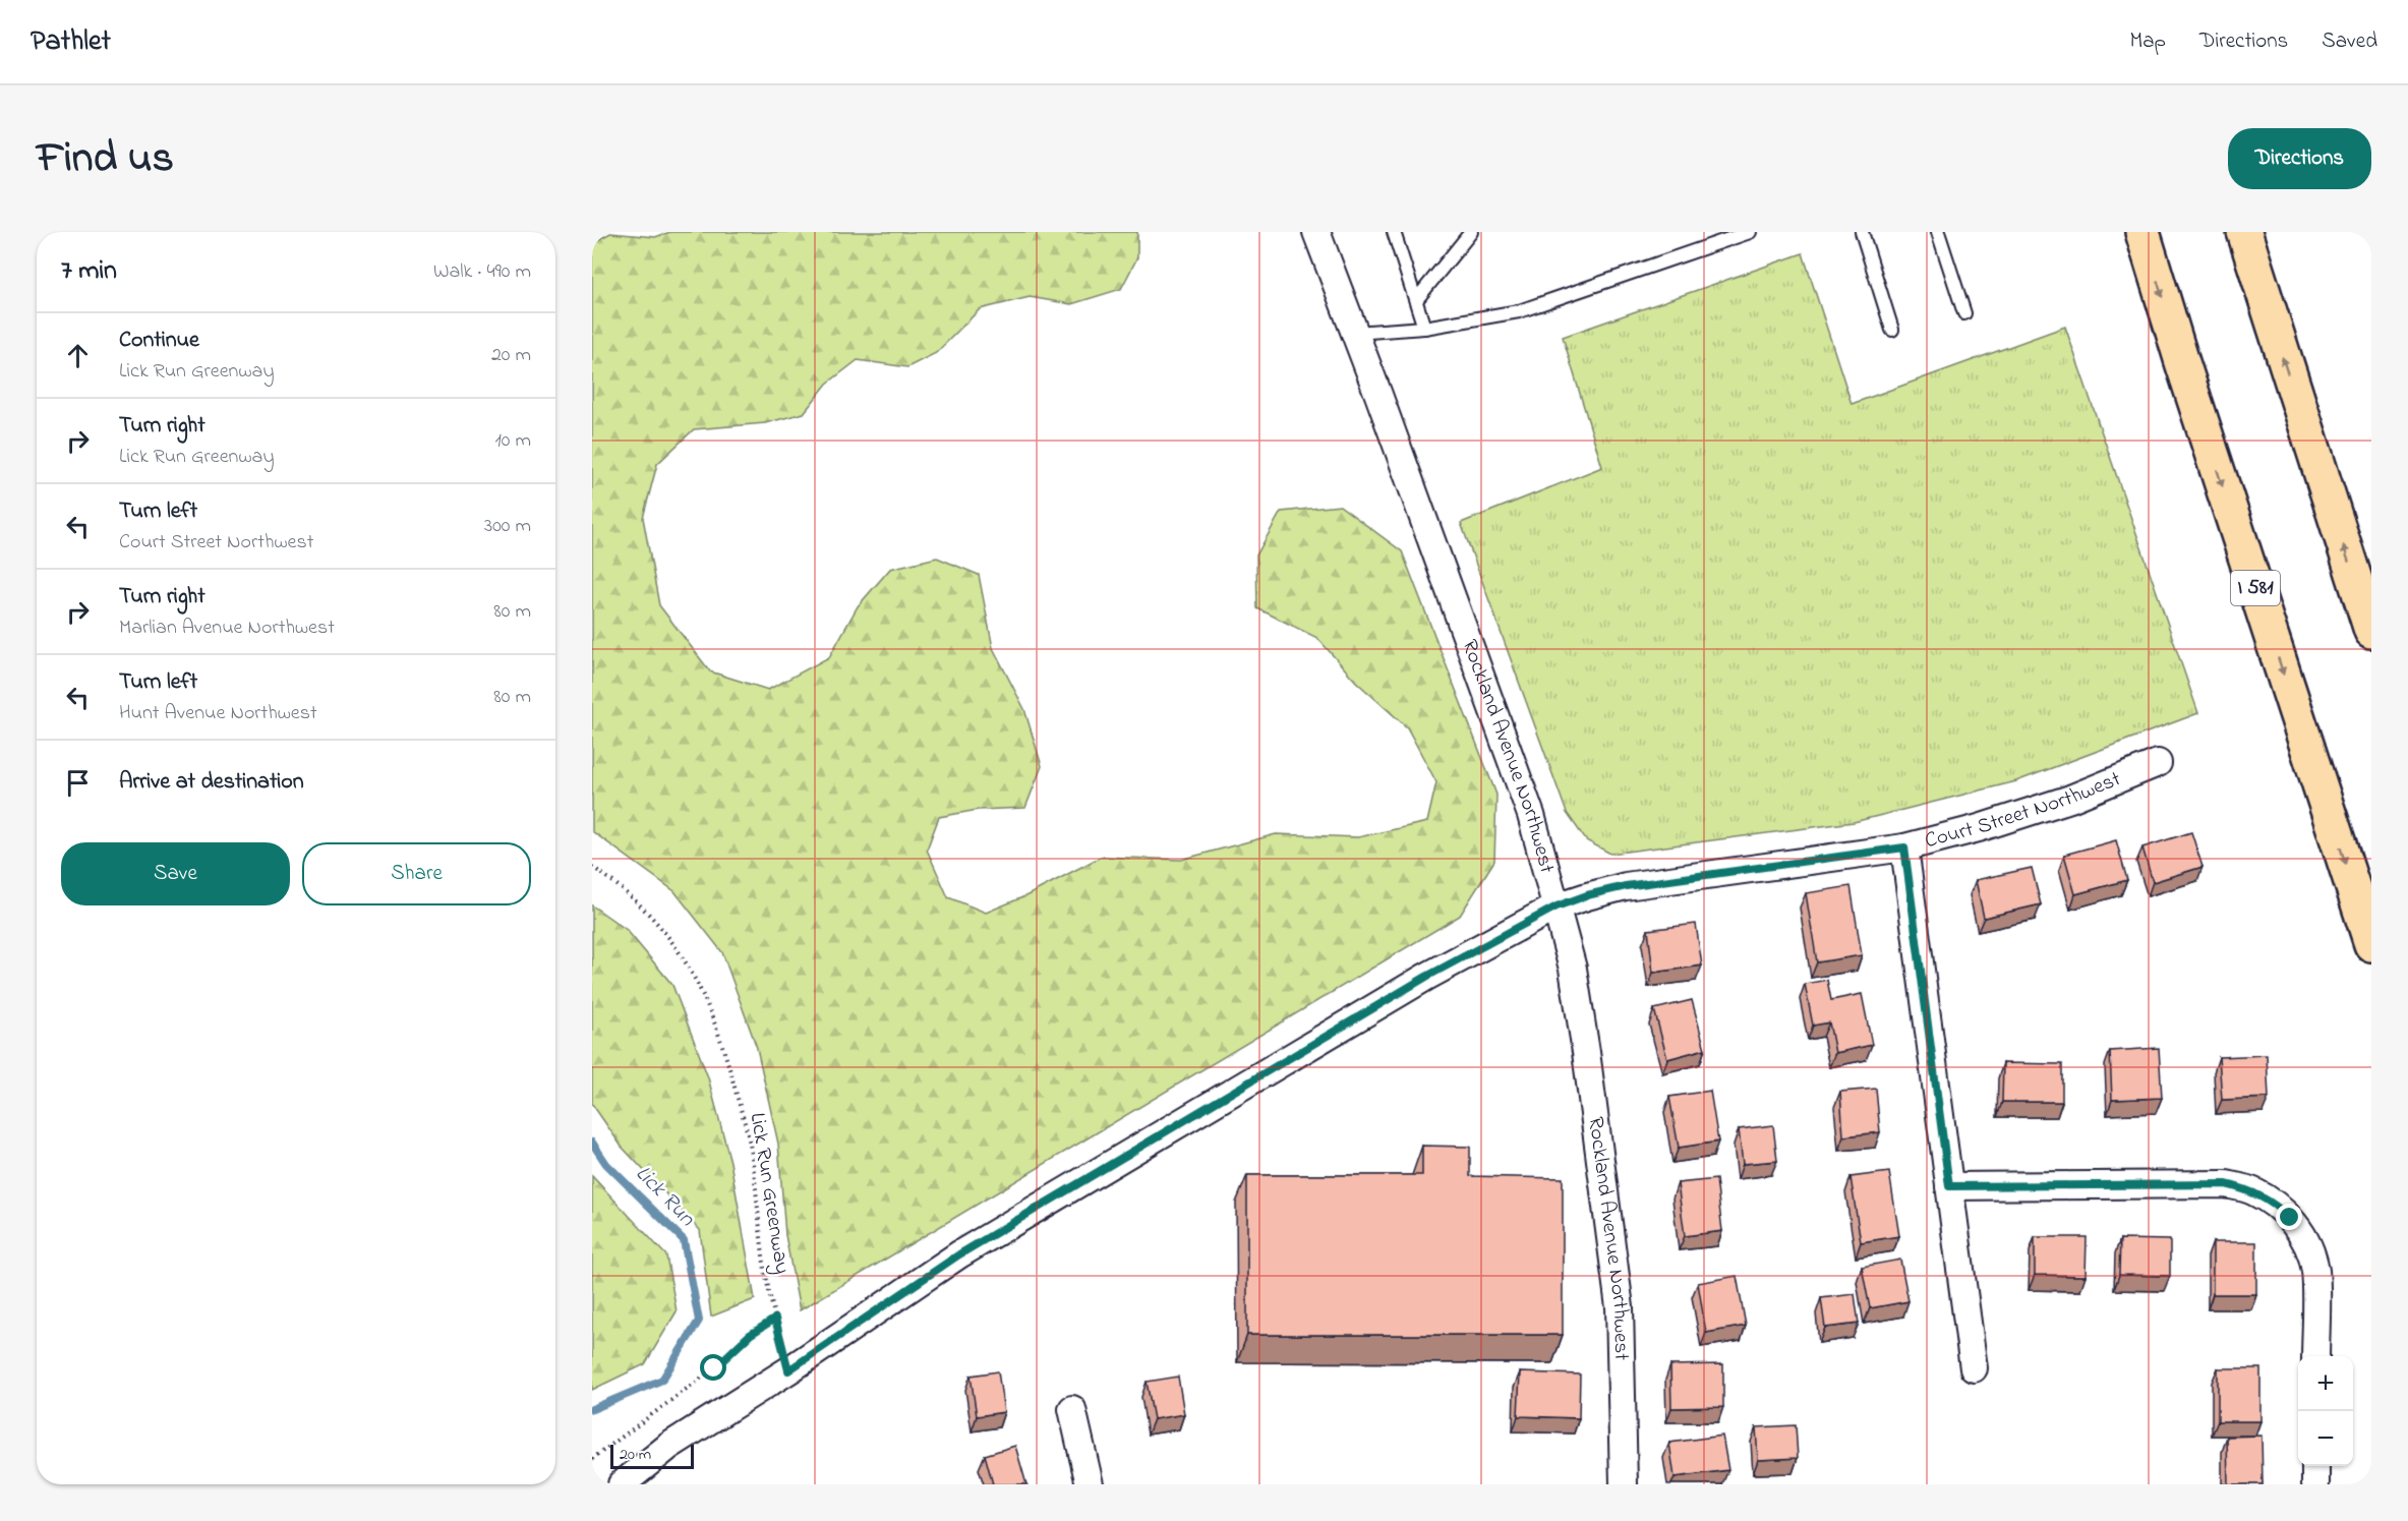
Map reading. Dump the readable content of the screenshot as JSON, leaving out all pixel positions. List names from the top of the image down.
{
  "streets": {
    "highway": ["I 581"],
    "street": ["Rockland Avenue Northwest", "Court Street Northwest"],
    "path": ["Lick Run Greenway"]
  },
  "crossings": [
    ["Rockland Avenue Northwest", "Court Street Northwest"],
    ["Court Street Northwest", "Lick Run Greenway"]
  ],
  "water": ["Lick Run"],
  "scale_bar": "20 m",
  "page": {
    "header": "Pathlet",
    "nav": ["Map", "Directions", "Saved"],
    "title": "Find us",
    "buttons": [
      "Directions",
      ["Save", "Share"]
    ],
    "heading": ["7 min", "Walk · 490 m"],
    "list": [
      ["Continue", "Lick Run Greenway", "20 m"],
      ["Turn right", "Lick Run Greenway", "10 m"],
      ["Turn left", "Court Street Northwest", "300 m"],
      ["Turn right", "Marlian Avenue Northwest", "80 m"],
      ["Turn left", "Hunt Avenue Northwest", "80 m"],
      "Arrive at destination"
    ],
    "map_buttons": ["+", "−"],
    "scale": "20 m"
  }
}
